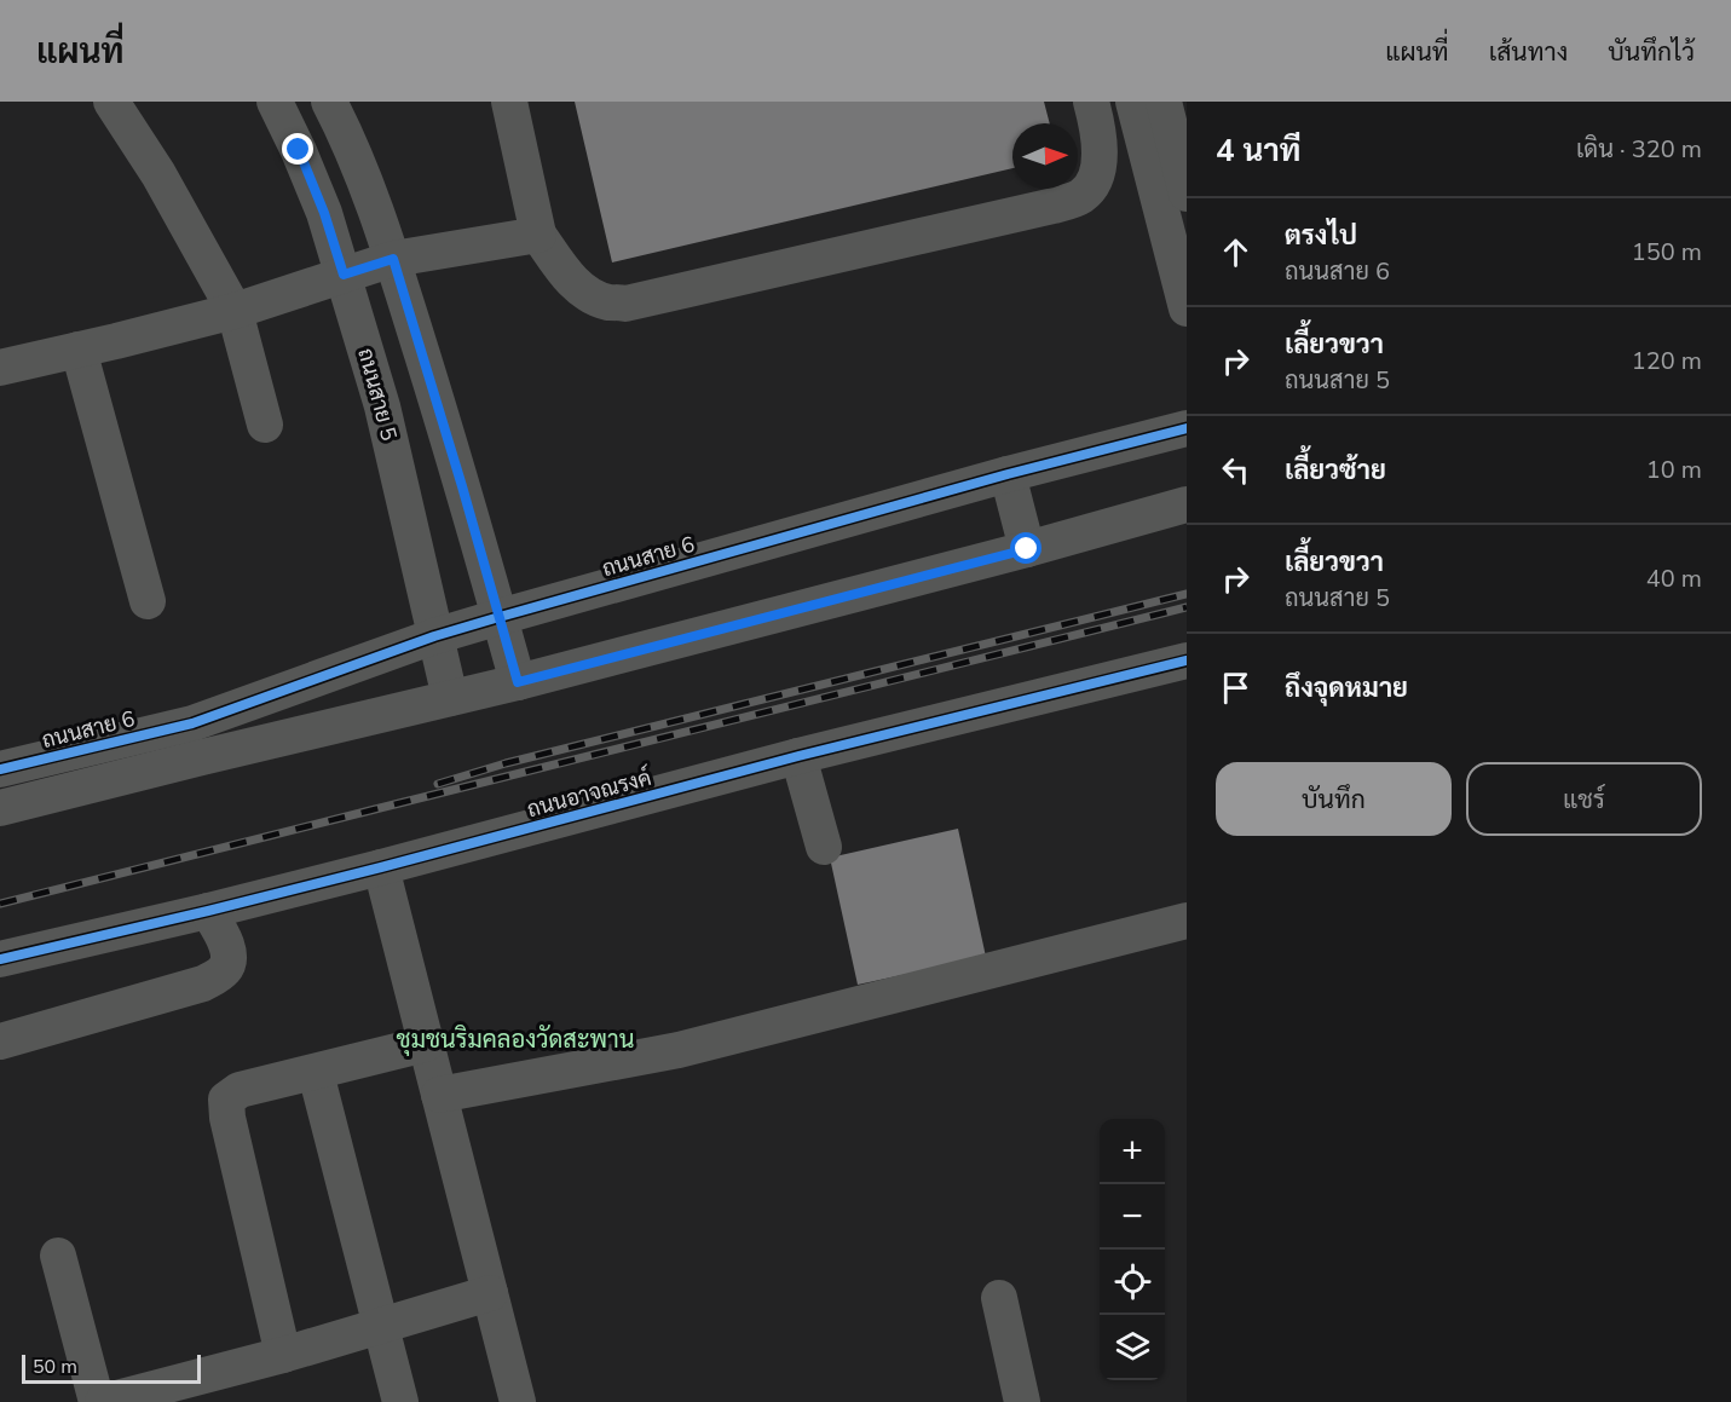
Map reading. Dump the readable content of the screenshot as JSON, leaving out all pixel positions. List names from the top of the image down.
{
  "streets": {
    "street": ["ถนนสาย 5", "ถนนสาย 6", "ถนนอาจณรงค์"]
  },
  "crossings": [
    ["ถนนสาย 5", "ถนนสาย 6"]
  ],
  "districts": ["ชุมชนริมคลองวัดสะพาน"],
  "scale_bar": "50 m",
  "north": "right",
  "page": {
    "header": "แผนที่",
    "nav": ["แผนที่", "เส้นทาง", "บันทึกไว้"],
    "heading": ["4 นาที", "เดิน · 320 m"],
    "list": [
      ["ตรงไป", "ถนนสาย 6", "150 m"],
      ["เลี้ยวขวา", "ถนนสาย 5", "120 m"],
      ["เลี้ยวซ้าย", "10 m"],
      ["เลี้ยวขวา", "ถนนสาย 5", "40 m"],
      "ถึงจุดหมาย"
    ],
    "buttons": ["บันทึก", "แชร์"],
    "map_buttons": ["+", "−"],
    "scale": "50 m"
  }
}
